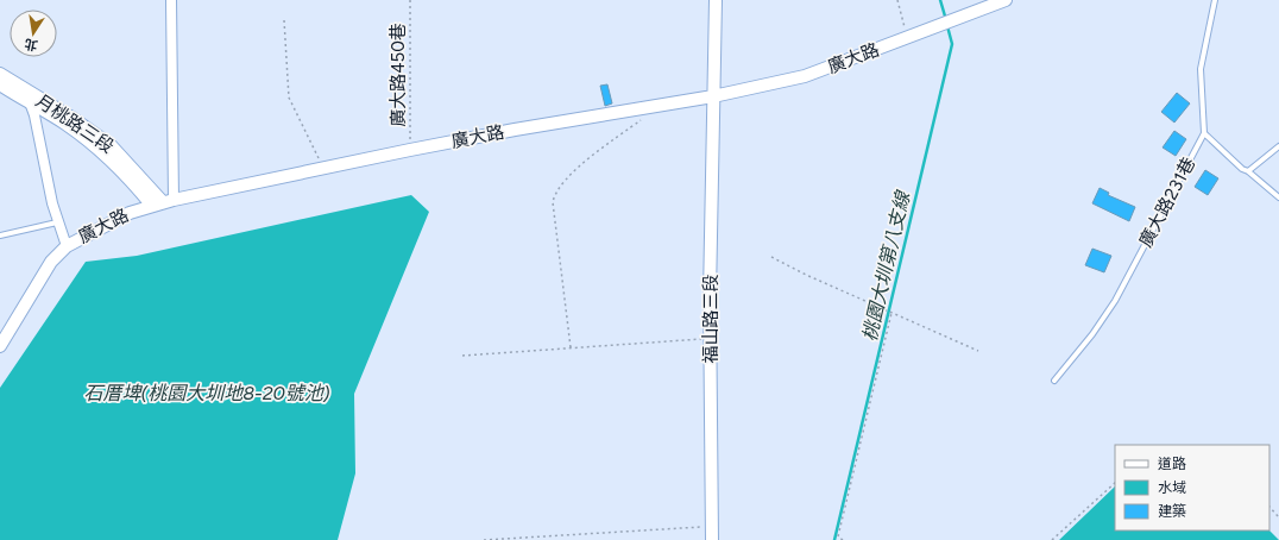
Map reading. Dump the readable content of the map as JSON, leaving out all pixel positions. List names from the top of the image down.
{
  "streets": {
    "street": ["廣大路", "月桃路三段", "福山路三段"],
    "lane": ["廣大路231巷"],
    "path": ["廣大路450巷"]
  },
  "crossings": [
    ["廣大路", "廣大路450巷"],
    ["廣大路", "月桃路三段"],
    ["廣大路", "福山路三段"]
  ],
  "water": ["桃園大圳第八支線", "石厝埤(桃園大圳地8-20號池)"],
  "legend": ["道路", "水域", "建築"],
  "north": "bottom"
}
